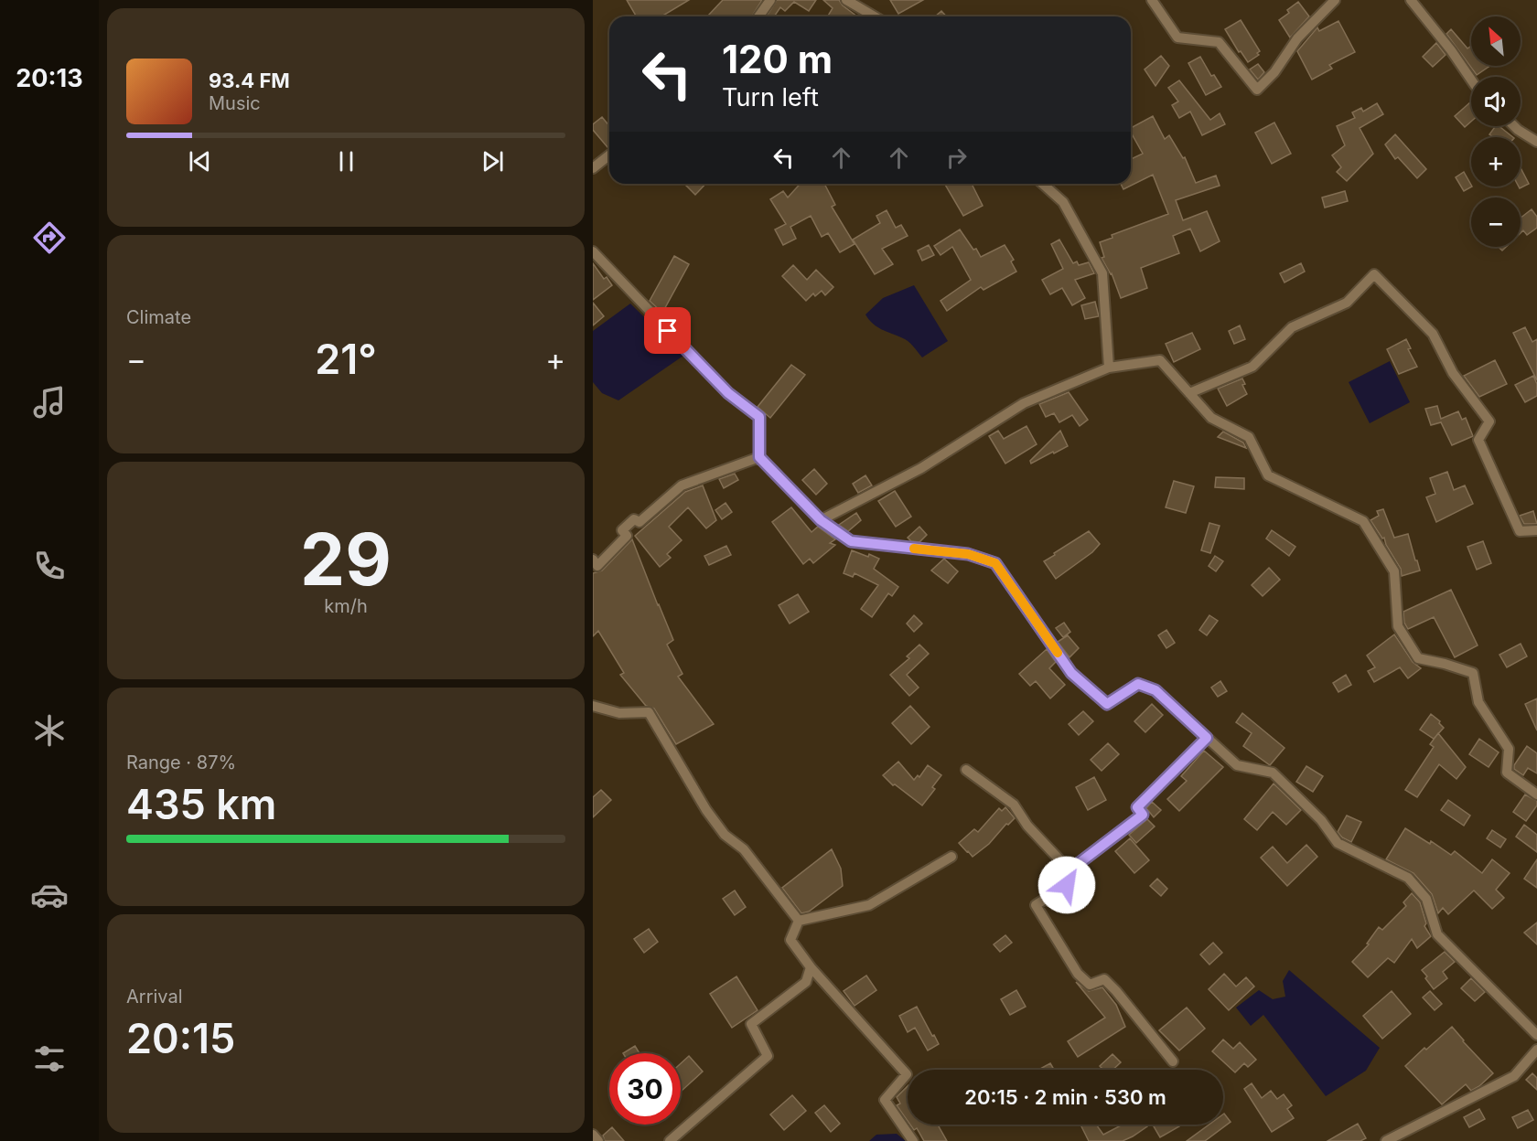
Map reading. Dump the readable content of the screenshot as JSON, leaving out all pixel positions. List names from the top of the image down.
{
  "north": "top left",
  "page": {
    "tabs": "20:13",
    "map_buttons": ["+", "−"],
    "turn": ["120 m", "Turn left"],
    "song": ["93.4 FM", "Music"],
    "tile": [
      "Climate",
      ["29", "km/h"],
      ["Range · 87%", "435 km"],
      ["Arrival", "20:15"]
    ],
    "heat": ["−", "21°", "+"],
    "limit": "30",
    "trip": "20:15 · 2 min · 530 m"
  }
}
